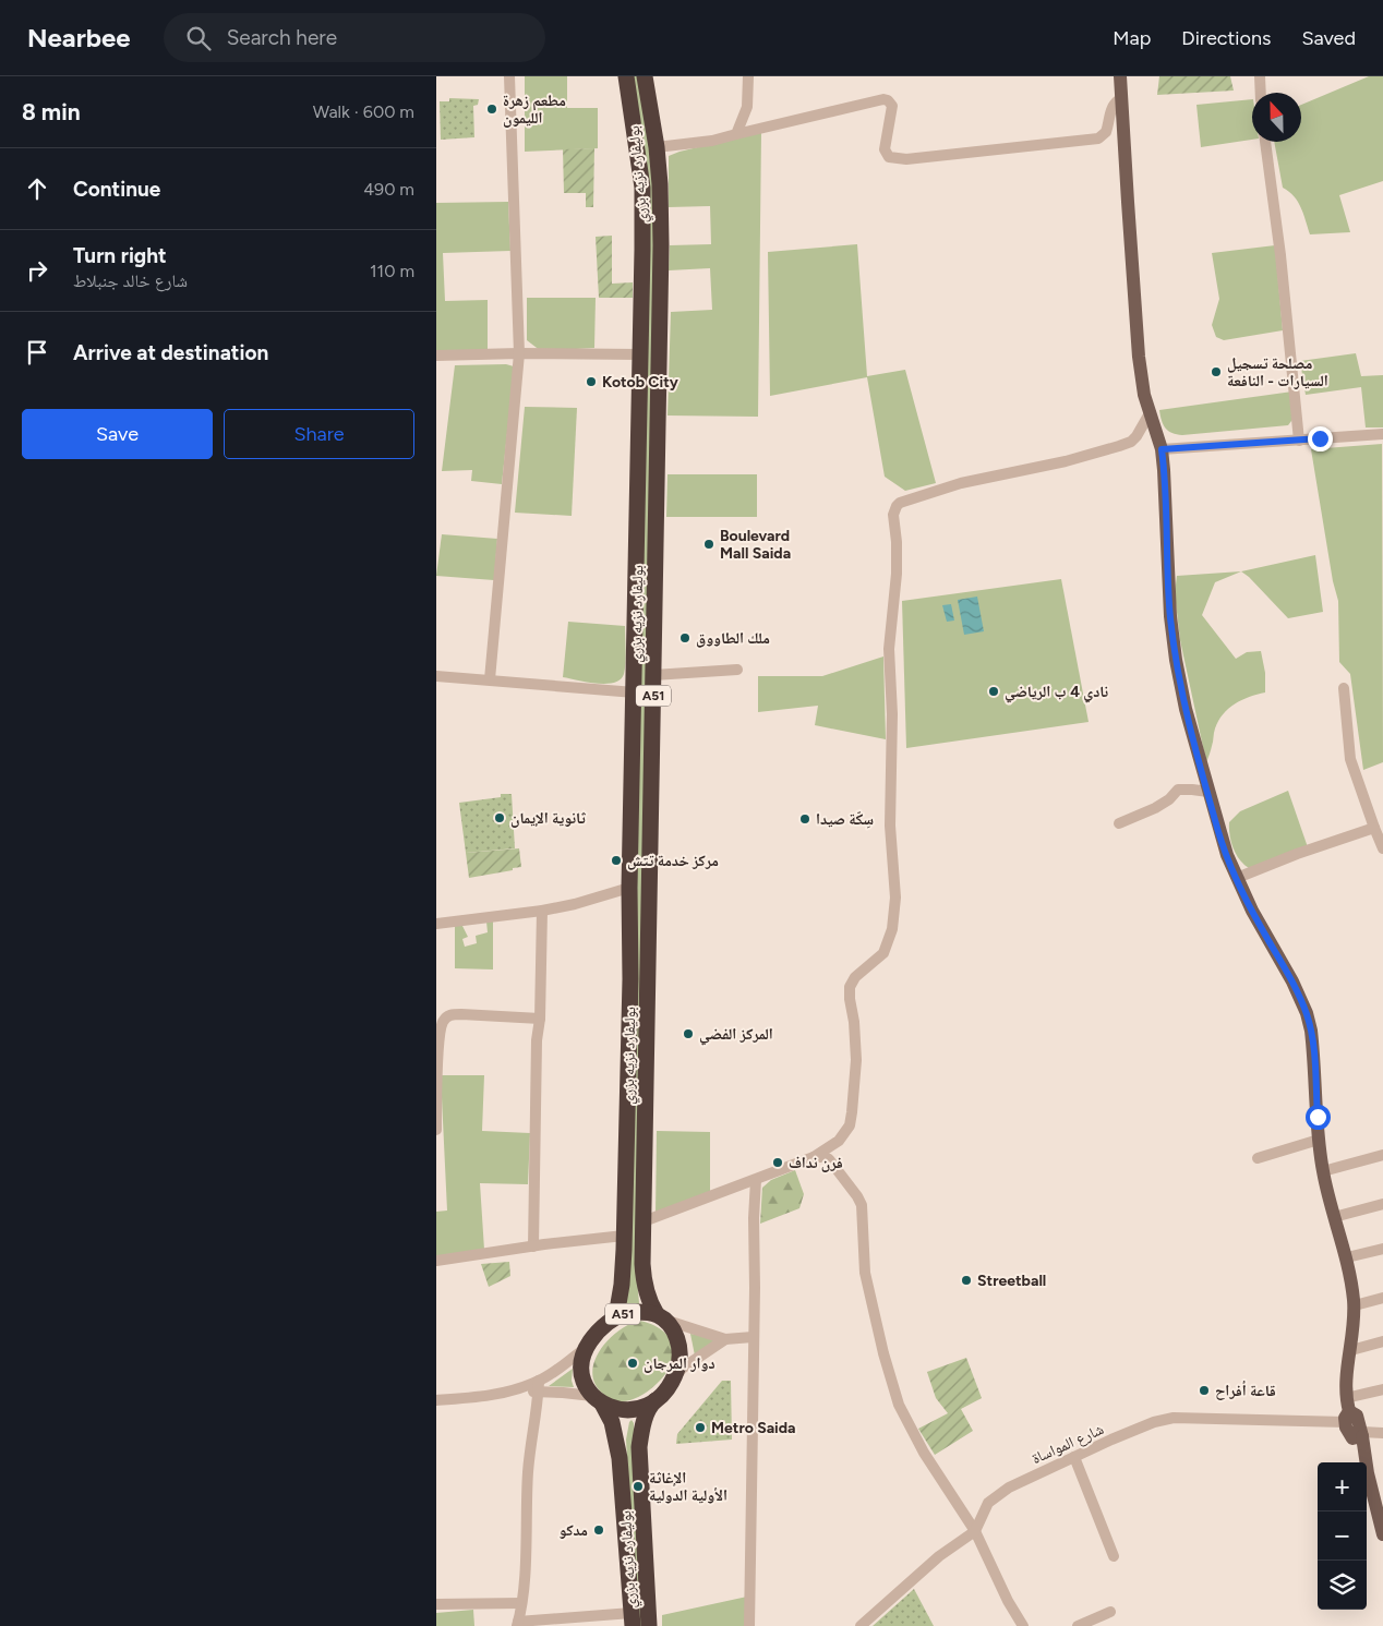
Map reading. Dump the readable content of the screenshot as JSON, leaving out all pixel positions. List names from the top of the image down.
{
  "streets": {
    "highway": ["بوليفارد نزيه بزري", "A51"],
    "street": ["شارع المواساة"]
  },
  "crossings": [
    ["بوليفارد نزيه بزري", "A51"]
  ],
  "places": [
    "مطعم زهرة الليمون",
    "مصلحة تسجيل السيارات - النافعة",
    "Kotob City",
    "Boulevard Mall Saida",
    "ملك الطاووق",
    "نادي 4 ب الرياضي",
    "ثانوية الإيمان",
    "سِكّة صيدا",
    "مركز خدمة تتش",
    "المركز الفضي",
    "فرن نداف",
    "Streetball",
    "دوار المرجان",
    "قاعة أفراح",
    "Metro Saida",
    "الإغاثة الأولية الدولية",
    "مدكو"
  ],
  "north": "top",
  "page": {
    "header": "Nearbee",
    "search": "Search here",
    "nav": ["Map", "Directions", "Saved"],
    "heading": ["8 min", "Walk · 600 m"],
    "list": [
      ["Continue", "490 m"],
      ["Turn right", "شارع خالد جنبلاط", "110 m"],
      "Arrive at destination"
    ],
    "buttons": ["Save", "Share"],
    "map_buttons": ["+", "−"]
  }
}
